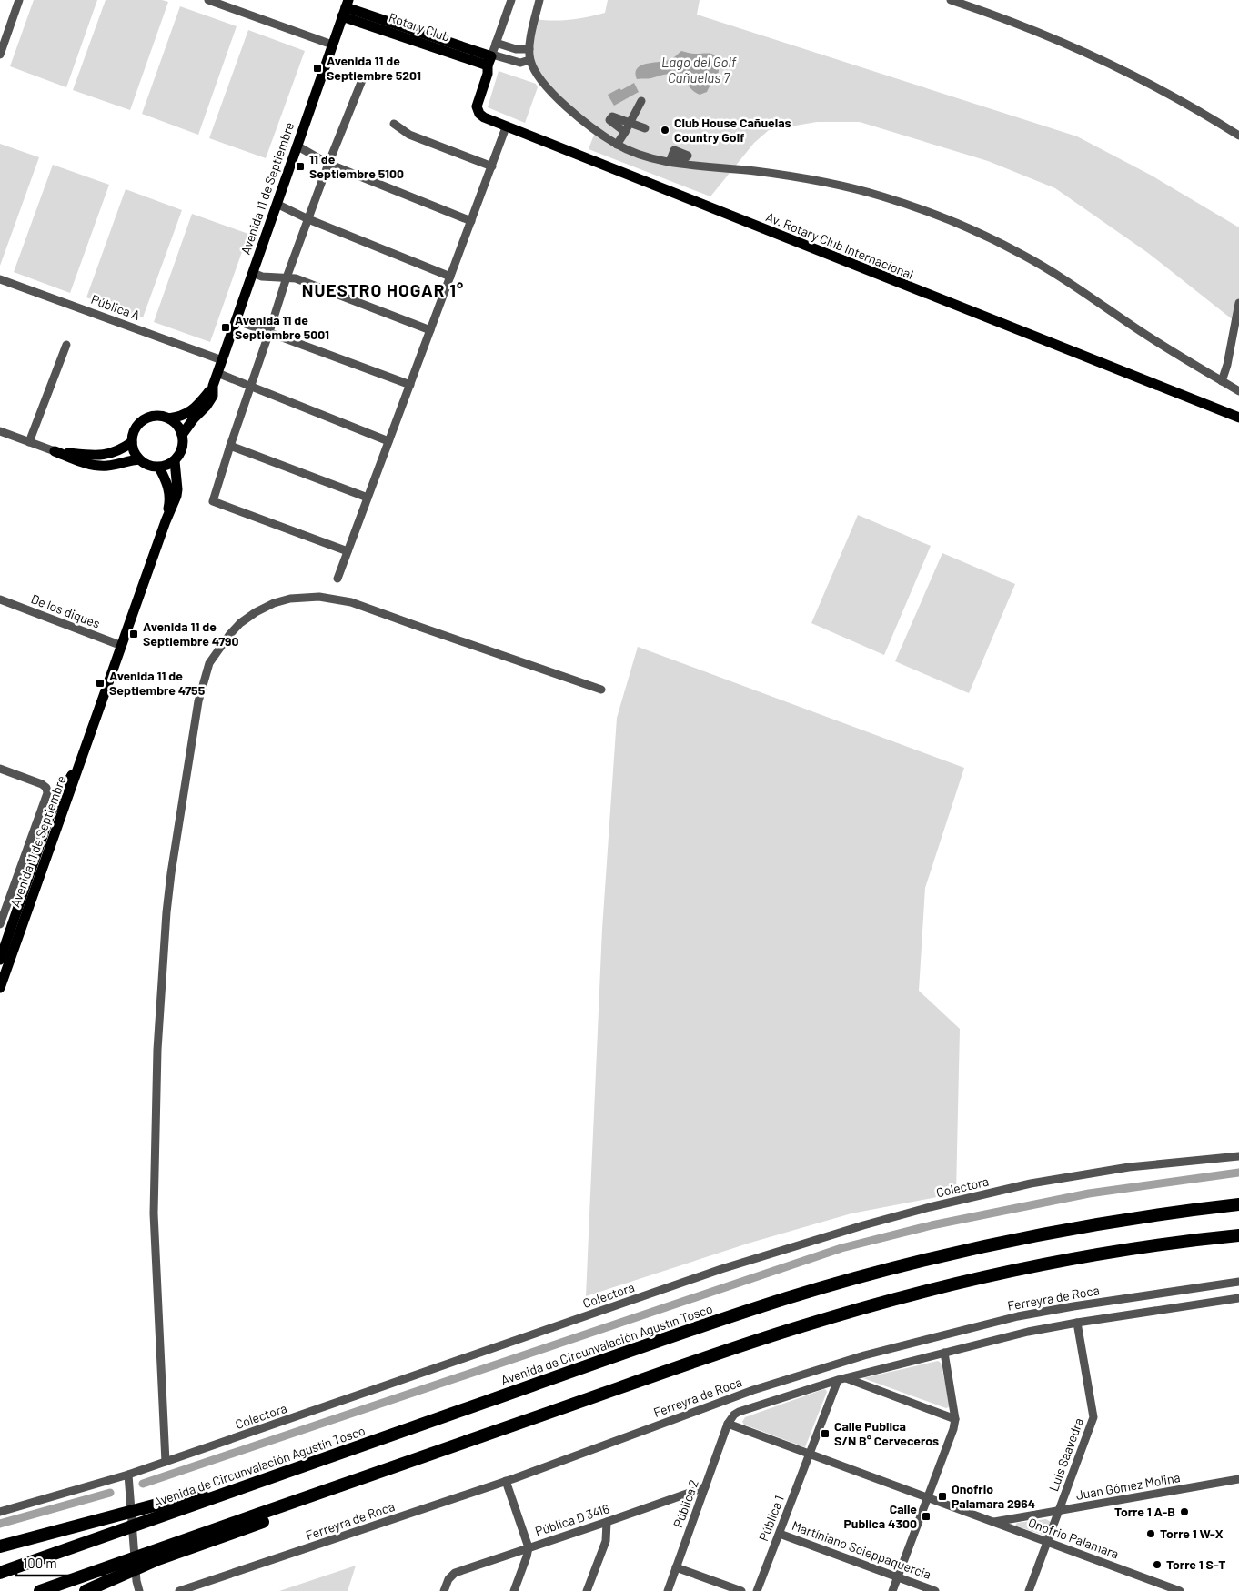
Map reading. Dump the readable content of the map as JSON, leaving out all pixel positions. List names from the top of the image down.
{
  "streets": {
    "highway": ["Avenida de Circunvalación Agustín Tosco"],
    "main road": ["Rotary Club", "Avenida 11 de Septiembre", "Av. Rotary Club Internacional"],
    "street": [
      "Pública A",
      "De los diques",
      "Colectora",
      "Ferreyra de Roca",
      "Luis Saavedra",
      "Juan Gómez Molina",
      "Pública 2",
      "Pública 1",
      "Pública D 3416",
      "Onofrio Palamara",
      "Martíniano Scieppaquercia"
    ]
  },
  "crossings": [
    ["Rotary Club", "Avenida 11 de Septiembre"],
    ["Rotary Club", "Av. Rotary Club Internacional"],
    ["Avenida 11 de Septiembre", "Pública A"],
    ["Avenida 11 de Septiembre", "De los diques"],
    ["Luis Saavedra", "Juan Gómez Molina"],
    ["Luis Saavedra", "Onofrio Palamara"],
    ["Juan Gómez Molina", "Onofrio Palamara"],
    ["Pública 2", "Pública D 3416"],
    ["Pública 2", "Onofrio Palamara"],
    ["Pública 1", "Onofrio Palamara"],
    ["Pública 1", "Martíniano Scieppaquercia"]
  ],
  "districts": ["NUESTRO HOGAR 1°"],
  "water": ["Lago del Golf Cañuelas 7"],
  "places": {
    "transit": [
      "Avenida 11 de Septiembre 5201",
      "11 de Septiembre 5100",
      "Avenida 11 de Septiembre 5001",
      "Avenida 11 de Septiembre 4790",
      "Avenida 11 de Septiembre 4755",
      "Calle Publica S/N B° Cerveceros",
      "Onofrio Palamara 2964",
      "Calle Publica 4300"
    ],
    "other": [
      "Club House Cañuelas Country Golf",
      "Torre 1 A-B",
      "Torre 1 W-X",
      "Torre 1 S-T"
    ]
  },
  "scale_bar": "100 m"
}
